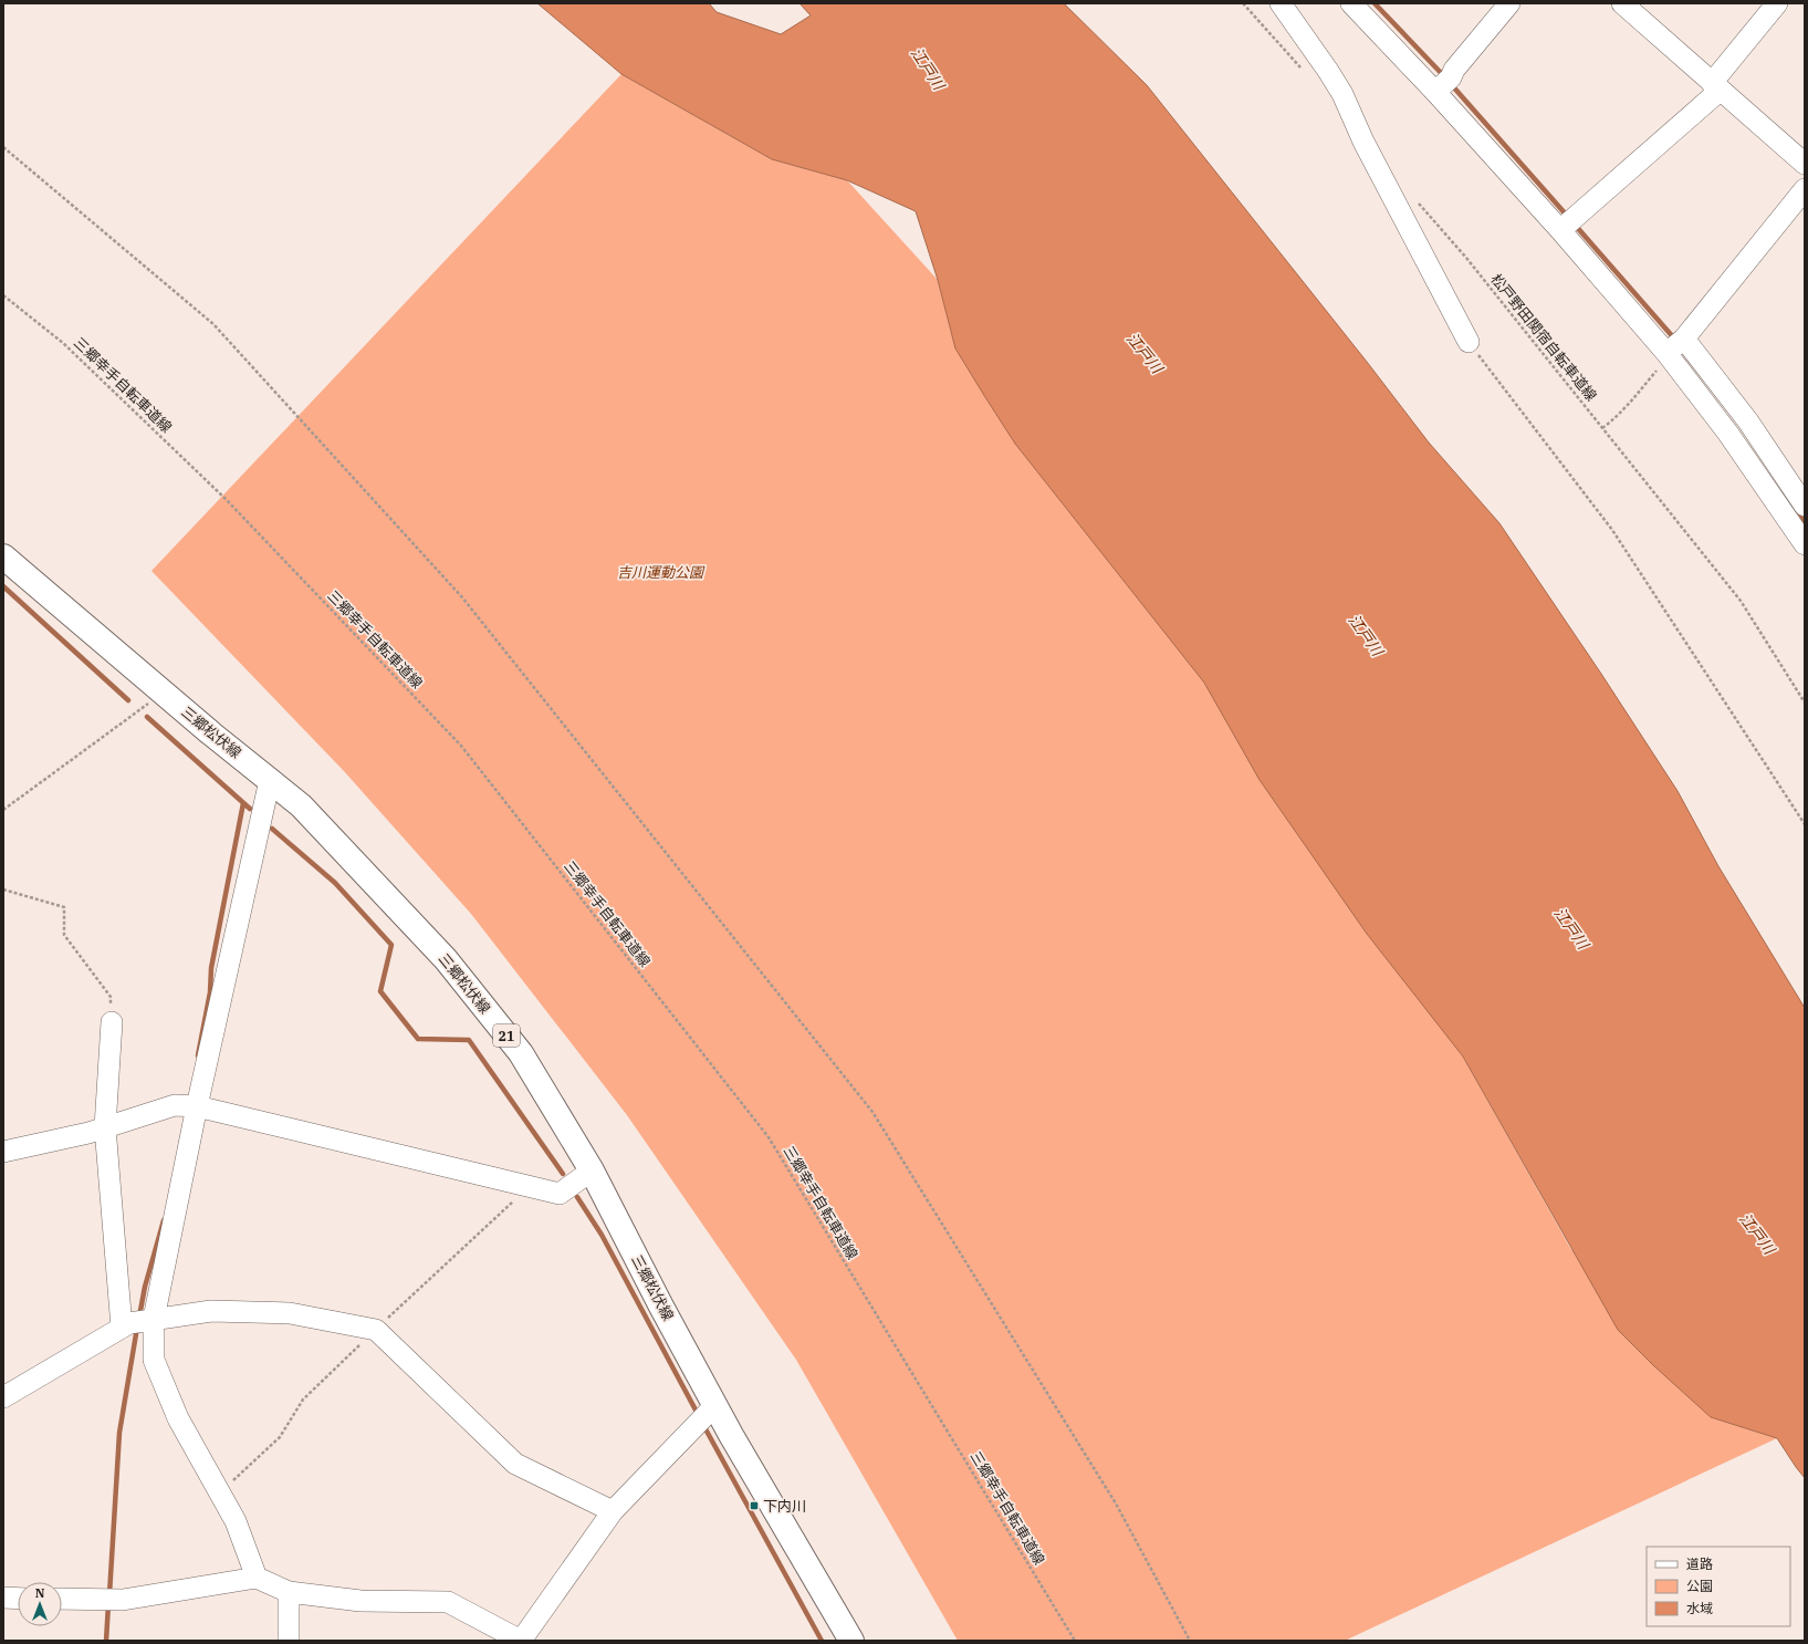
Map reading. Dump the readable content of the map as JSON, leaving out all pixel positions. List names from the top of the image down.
{
  "streets": {
    "main road": ["三郷松伏線", "21"],
    "path": ["松戸野田関宿自転車道線", "三郷幸手自転車道線"]
  },
  "water": ["江戸川"],
  "parks": ["吉川運動公園"],
  "places": {
    "transit": ["下内川"]
  },
  "legend": ["道路", "公園", "水域"],
  "north": "top"
}
